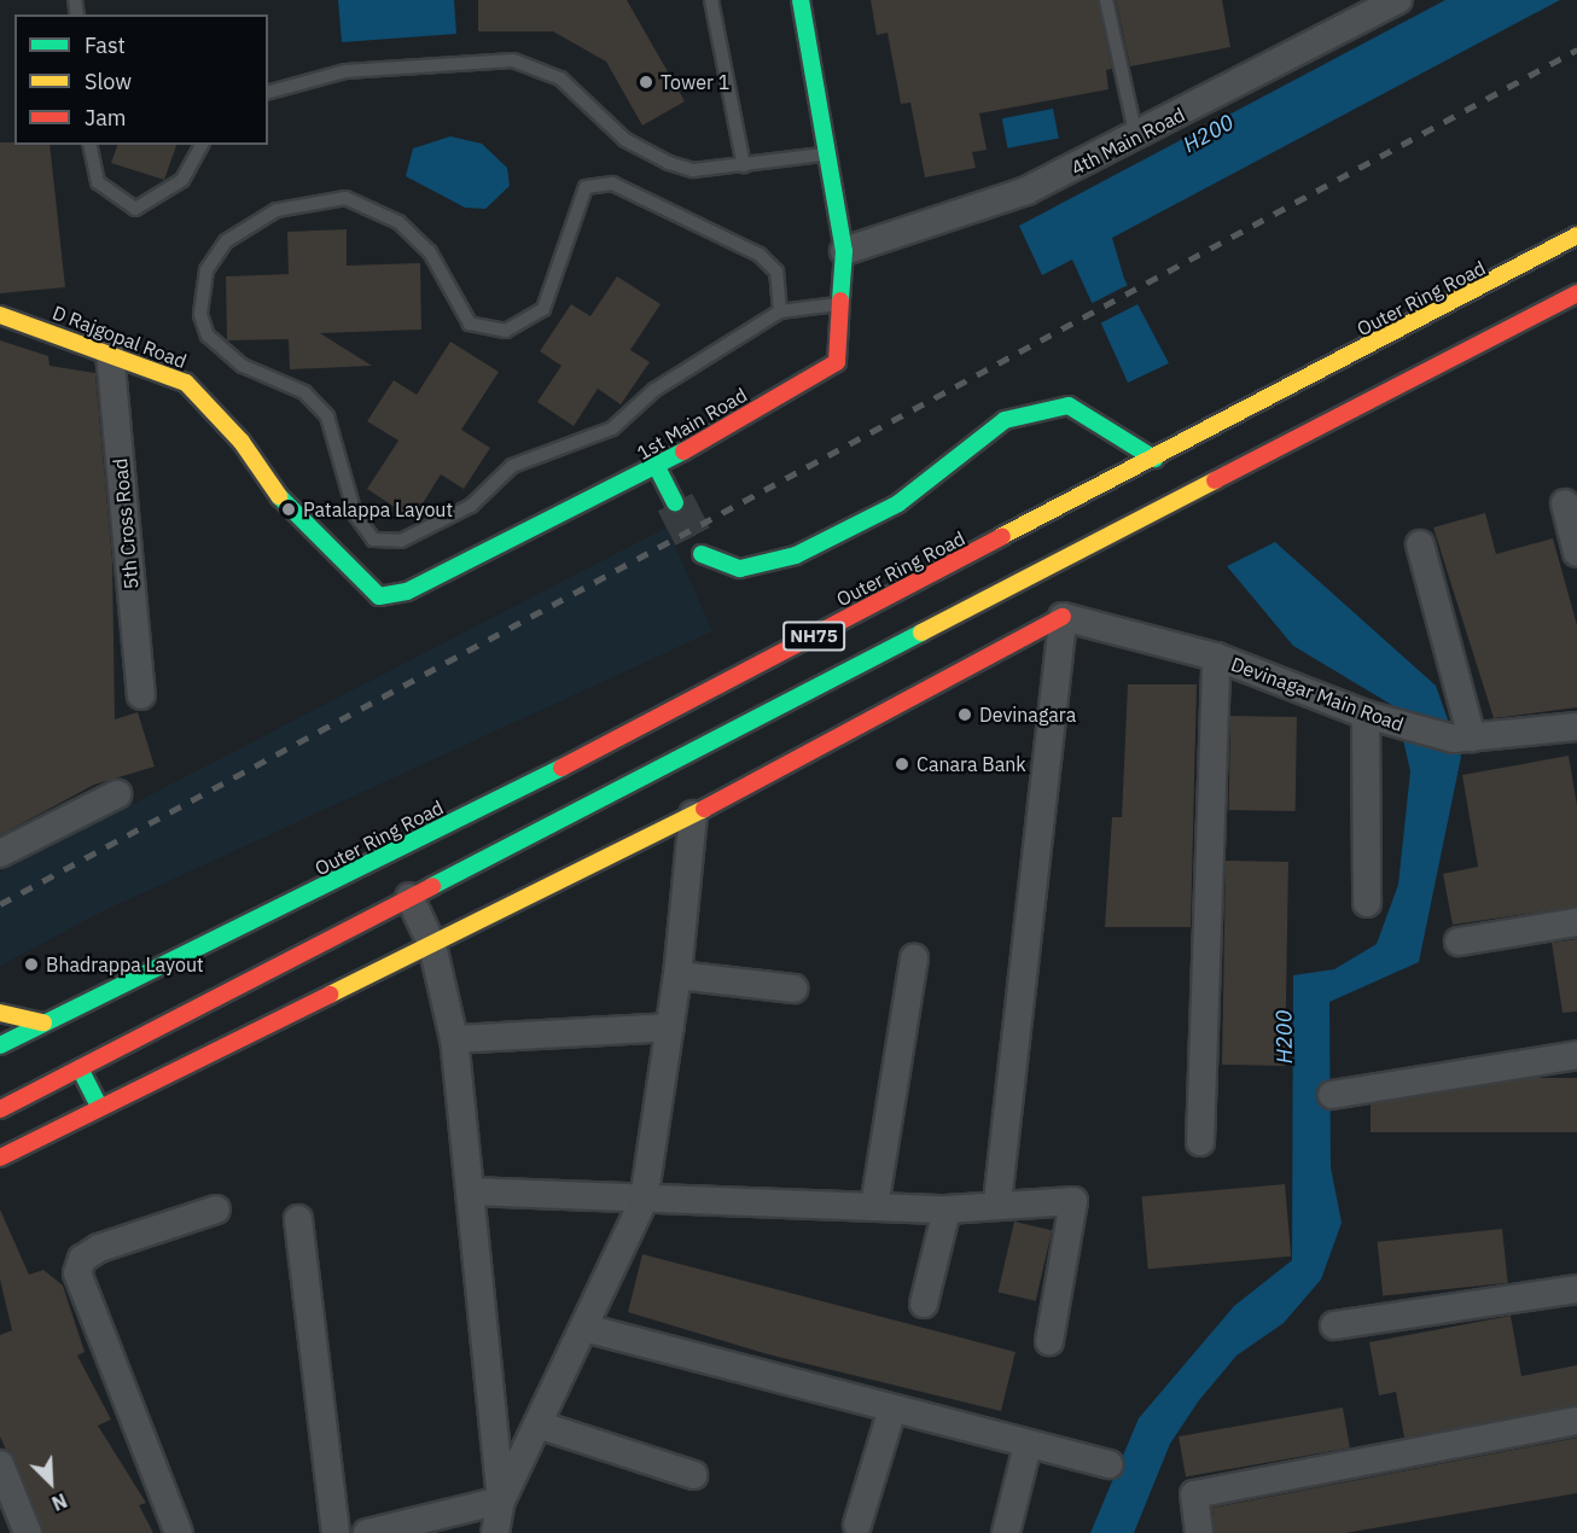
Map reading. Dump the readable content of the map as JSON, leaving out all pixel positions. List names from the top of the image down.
{
  "streets": {
    "main road": [
      "Outer Ring Road",
      "D Rajgopal Road",
      "1st Main Road",
      "NH75"
    ],
    "street": ["4th Main Road", "5th Cross Road", "Devinagar Main Road"]
  },
  "crossings": [
    ["4th Main Road", "1st Main Road"],
    ["Outer Ring Road", "NH75"],
    ["D Rajgopal Road", "1st Main Road"],
    ["D Rajgopal Road", "5th Cross Road"]
  ],
  "water": ["H200"],
  "places": [
    "Tower 1",
    "Patalappa Layout",
    "Devinagara",
    "Canara Bank",
    "Bhadrappa Layout"
  ],
  "legend": ["Fast", "Slow", "Jam"],
  "north": "bottom right"
}
